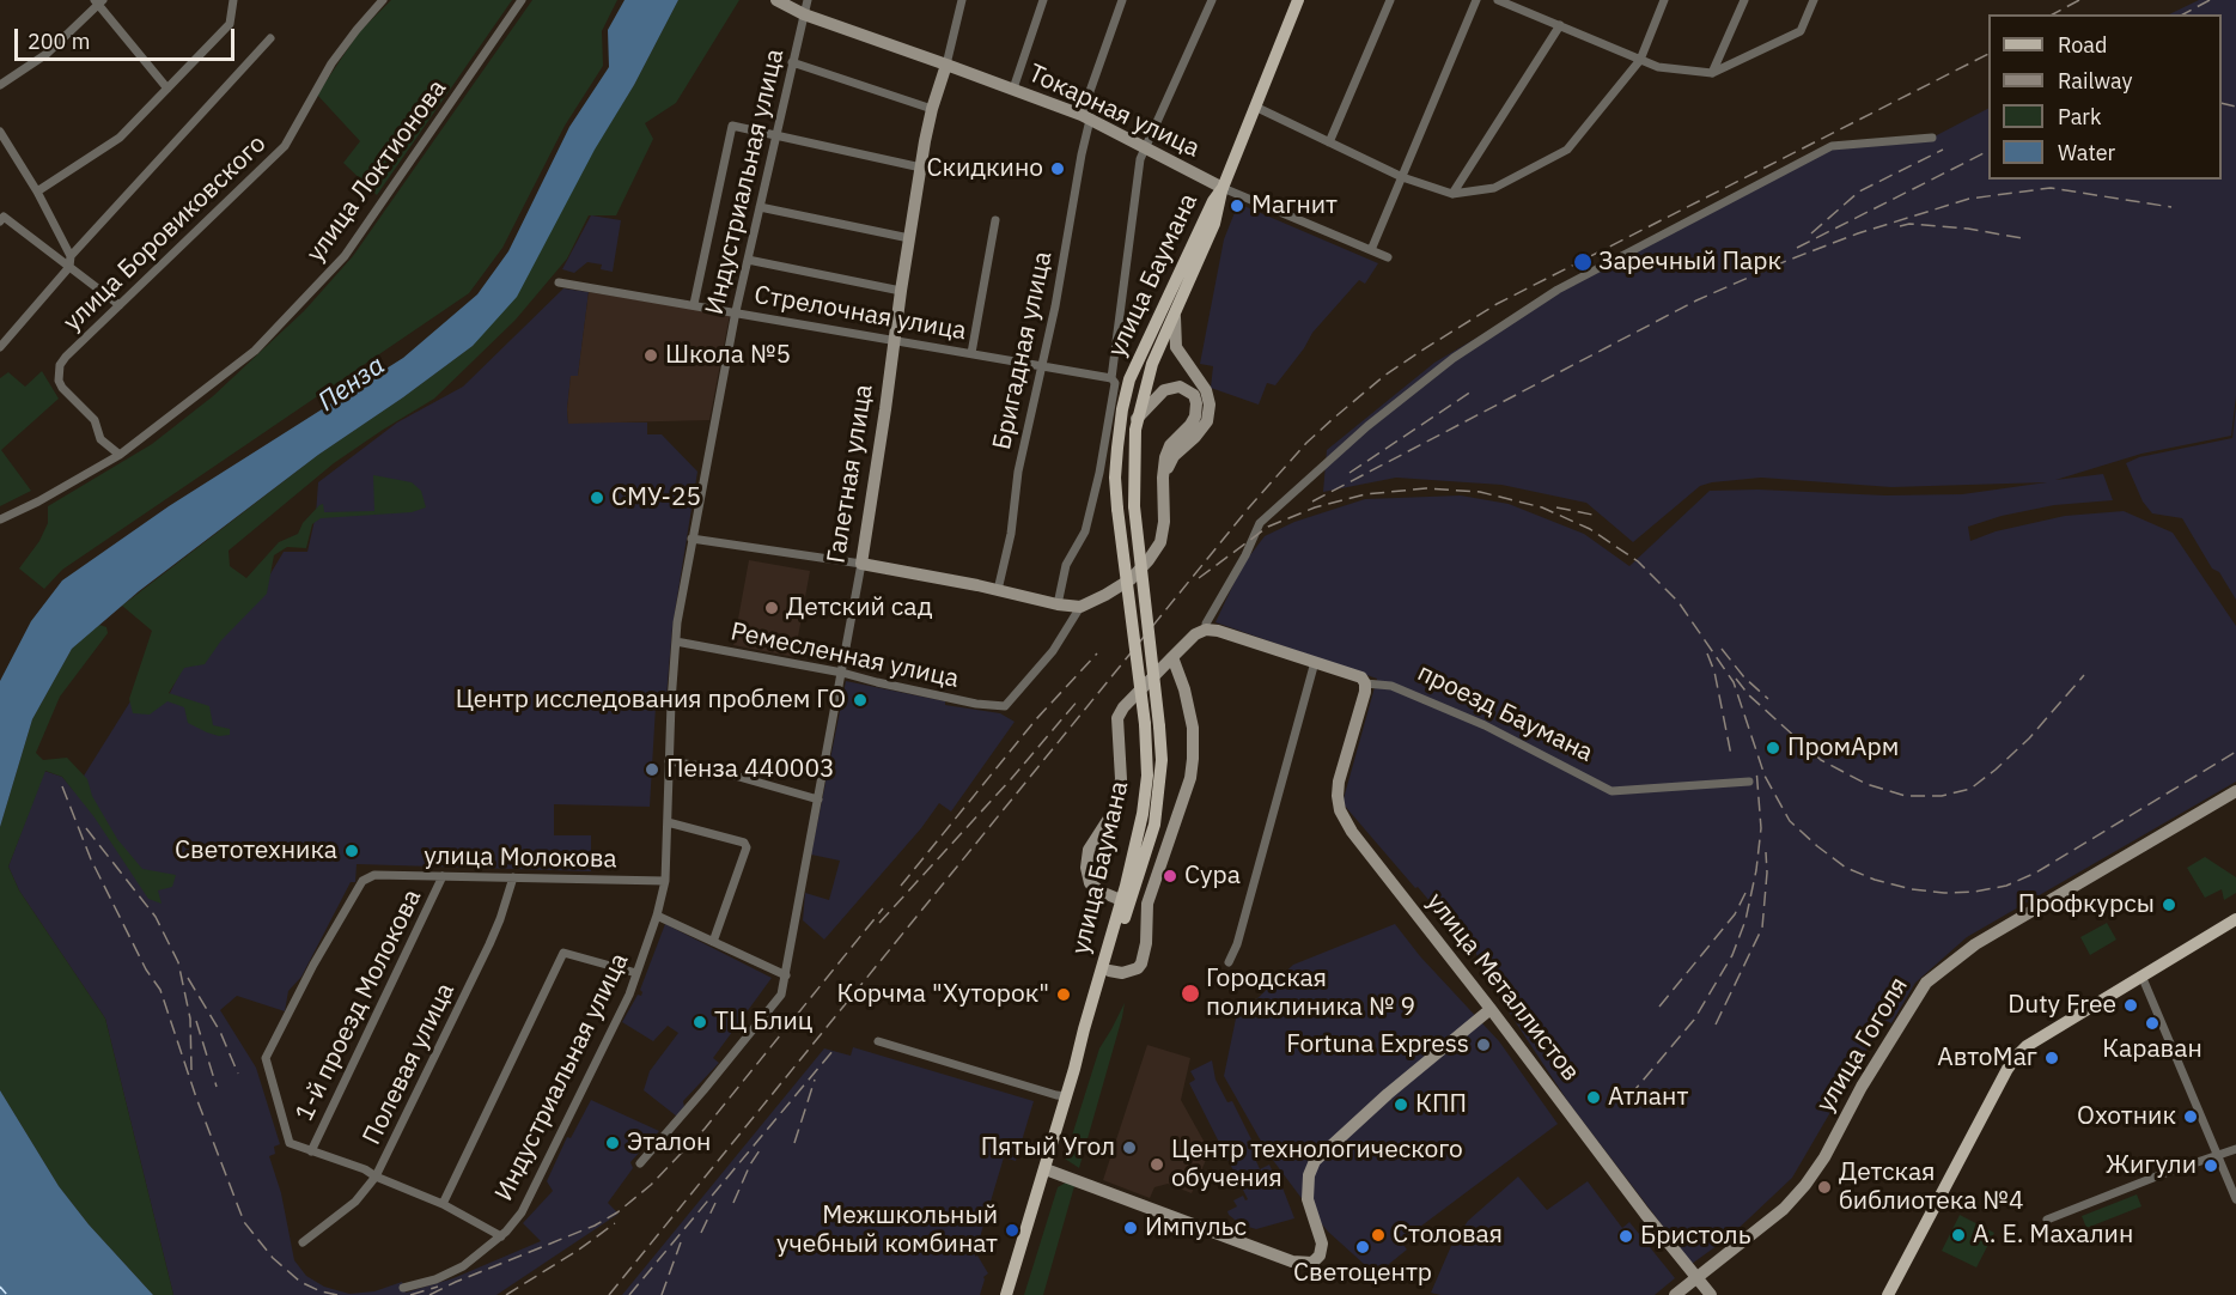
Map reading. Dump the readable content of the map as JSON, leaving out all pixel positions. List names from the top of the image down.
{
  "streets": {
    "main road": ["улица Баумана"],
    "street": [
      "Токарная улица",
      "улица Локтионова",
      "Индустриальная улица",
      "улица Боровиковского",
      "Стрелочная улица",
      "Бригадная улица",
      "Галетная улица",
      "Ремесленная улица",
      "проезд Баумана",
      "улица Молокова",
      "улица Металлистов",
      "1-й проезд Молокова",
      "улица Гоголя",
      "Полевая улица"
    ]
  },
  "crossings": [
    ["Токарная улица", "Индустриальная улица"],
    ["Токарная улица", "улица Баумана"],
    ["Токарная улица", "Бригадная улица"],
    ["Токарная улица", "Галетная улица"],
    ["улица Локтионова", "улица Боровиковского"],
    ["Индустриальная улица", "Стрелочная улица"],
    ["Индустриальная улица", "Ремесленная улица"],
    ["Индустриальная улица", "улица Молокова"],
    ["Стрелочная улица", "Бригадная улица"],
    ["Стрелочная улица", "Галетная улица"],
    ["Галетная улица", "Ремесленная улица"],
    ["проезд Баумана", "улица Металлистов"],
    ["улица Молокова", "1-й проезд Молокова"],
    ["улица Молокова", "Полевая улица"],
    ["улица Металлистов", "улица Гоголя"]
  ],
  "water": ["Пенза"],
  "places": [
    "Скидкино",
    "Магнит",
    "Заречный Парк",
    "Школа №5",
    "СМУ-25",
    "Детский сад",
    "Центр исследования проблем ГО",
    "ПромАрм",
    "Пенза 440003",
    "Светотехника",
    "Сура",
    "Профкурсы",
    "Городская поликлиника № 9",
    "Корчма \"Хуторок\"",
    "Duty Free",
    "ТЦ Блиц",
    "Караван",
    "Fortuna Express",
    "АвтоМаг",
    "Атлант",
    "КПП",
    "Охотник",
    "Эталон",
    "Пятый Угол",
    "Центр технологического обучения",
    "Жигули",
    "Детская библиотека №4",
    "Импульс",
    "Межшкольный учебный комбинат",
    "Столовая",
    "А. Е. Махалин",
    "Бристоль",
    "Светоцентр"
  ],
  "legend": [
    "Road",
    "Railway",
    "Park",
    "Water"
  ],
  "scale_bar": "200 m"
}
